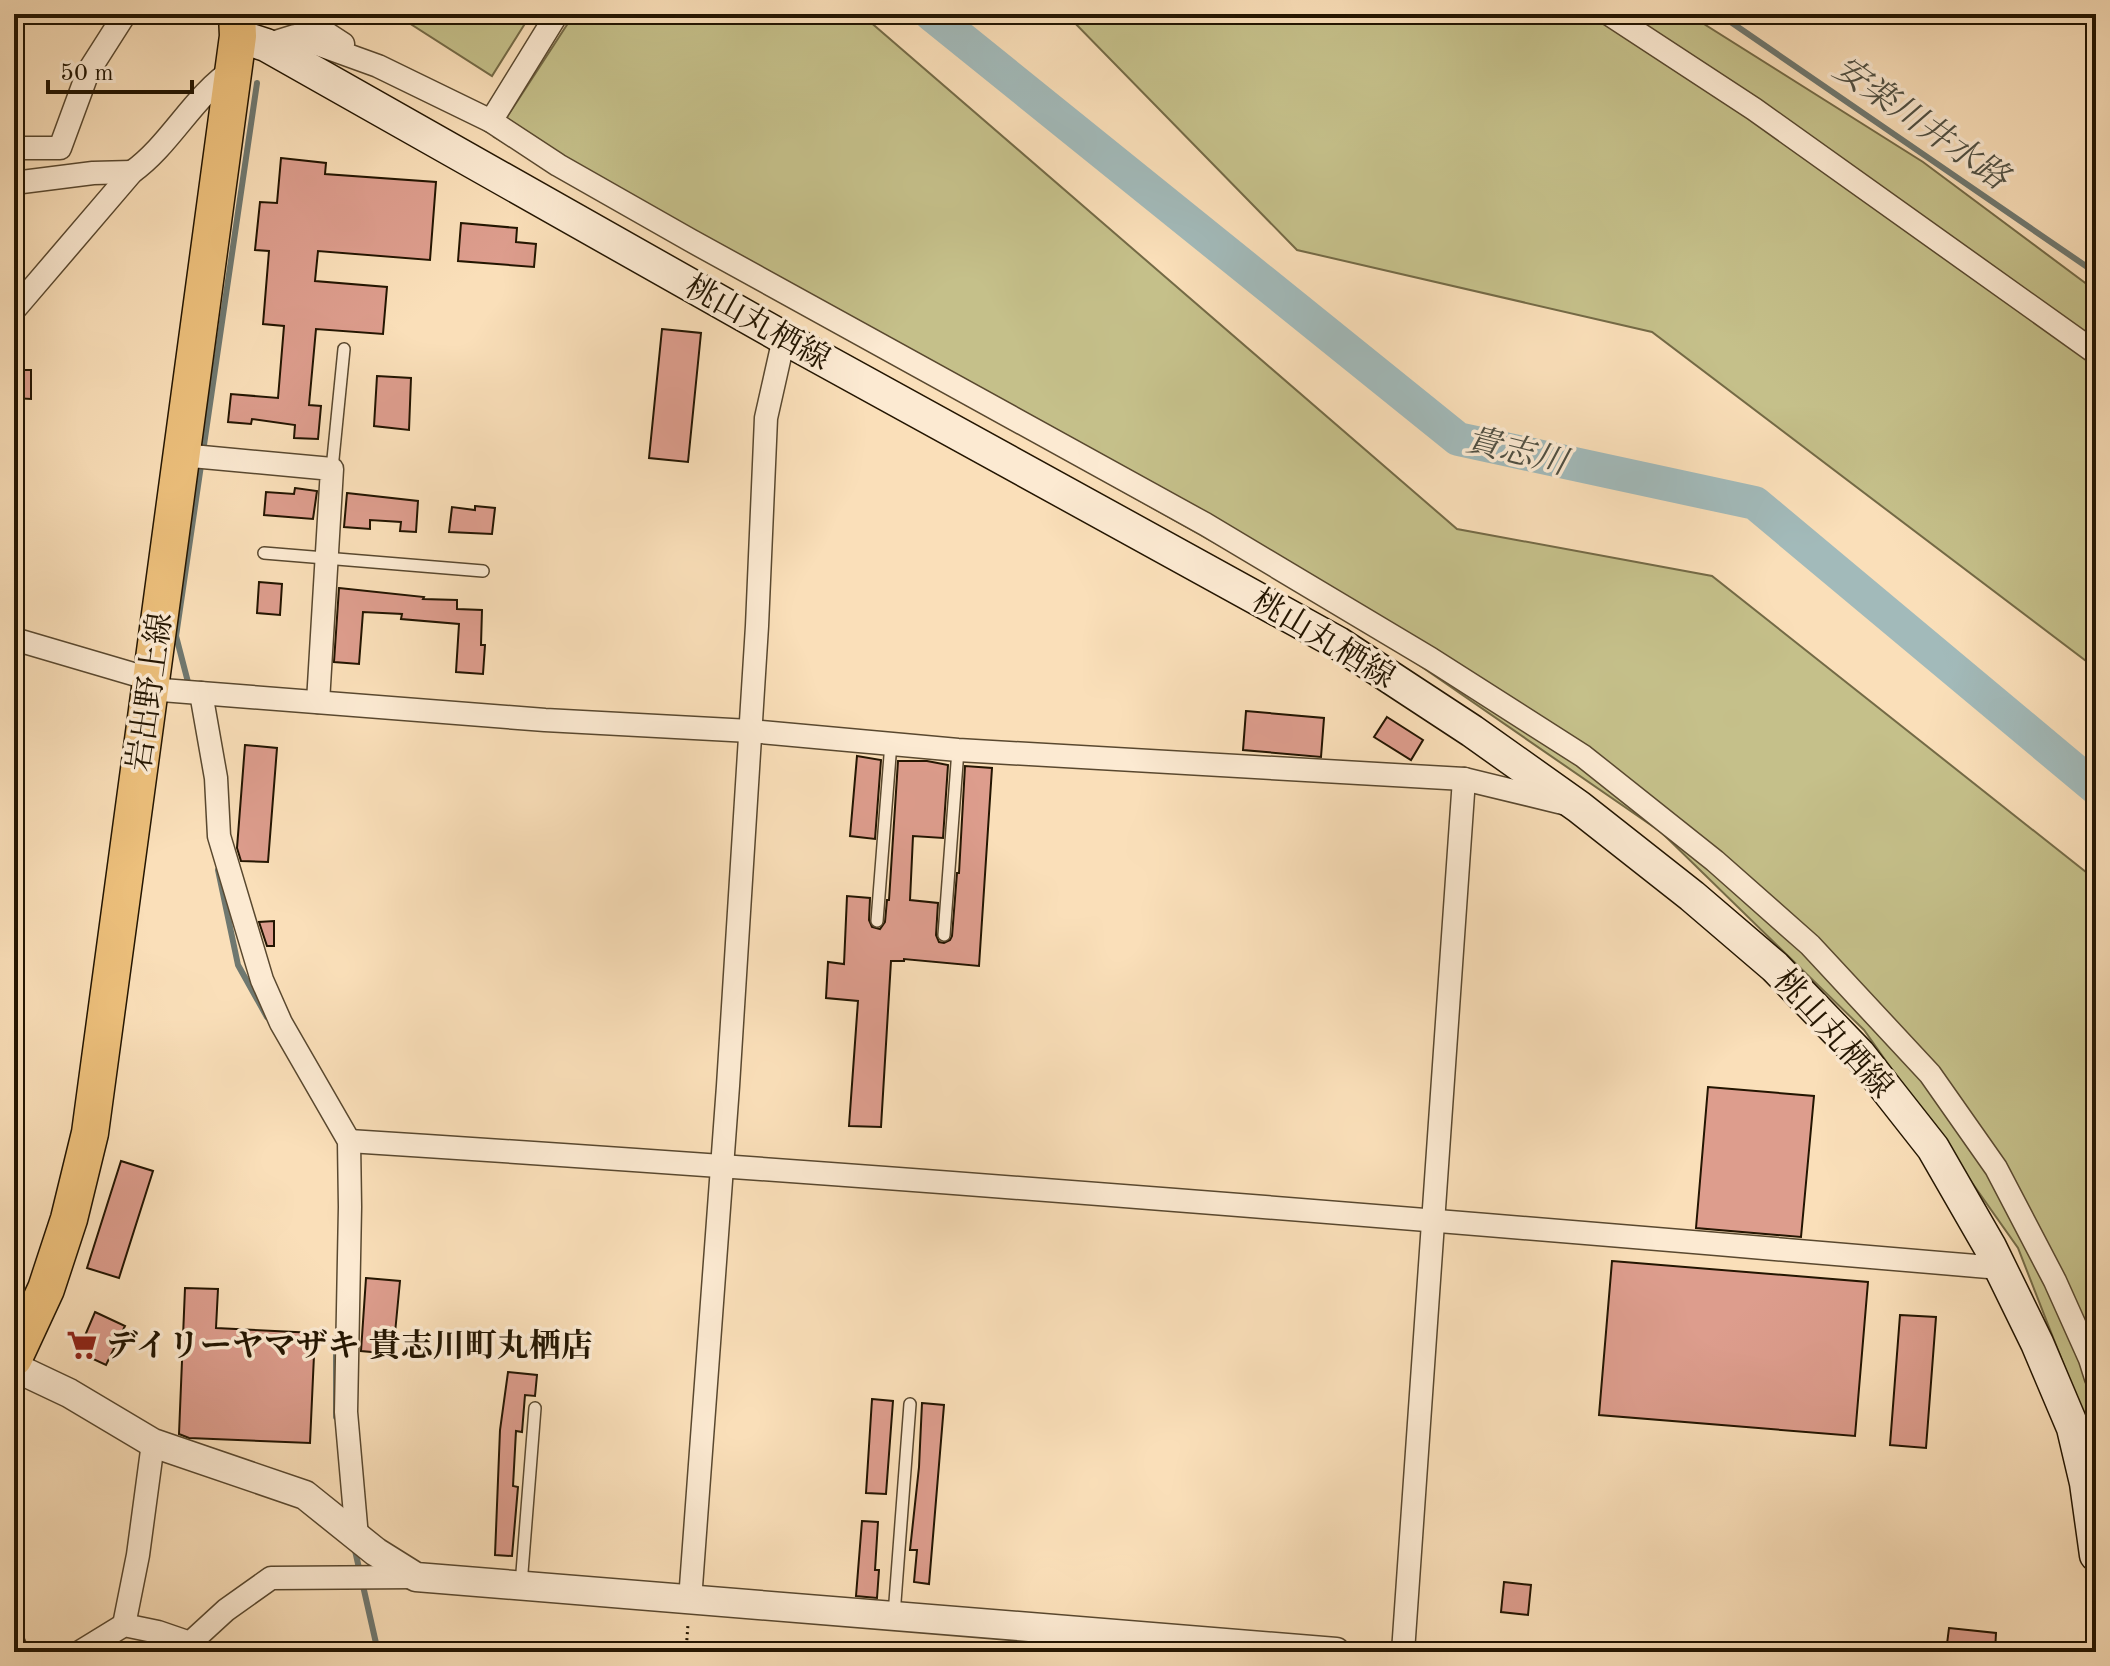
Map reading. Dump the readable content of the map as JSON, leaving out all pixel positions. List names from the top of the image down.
{
  "streets": {
    "main road": ["桃山丸栖線", "岩出野上線"]
  },
  "crossings": [
    ["桃山丸栖線", "岩出野上線"]
  ],
  "water": ["安楽川井水路", "貴志川"],
  "places": {
    "supermarket": ["デイリーヤマザキ 貴志川町丸栖店"]
  },
  "scale_bar": "50 m"
}
